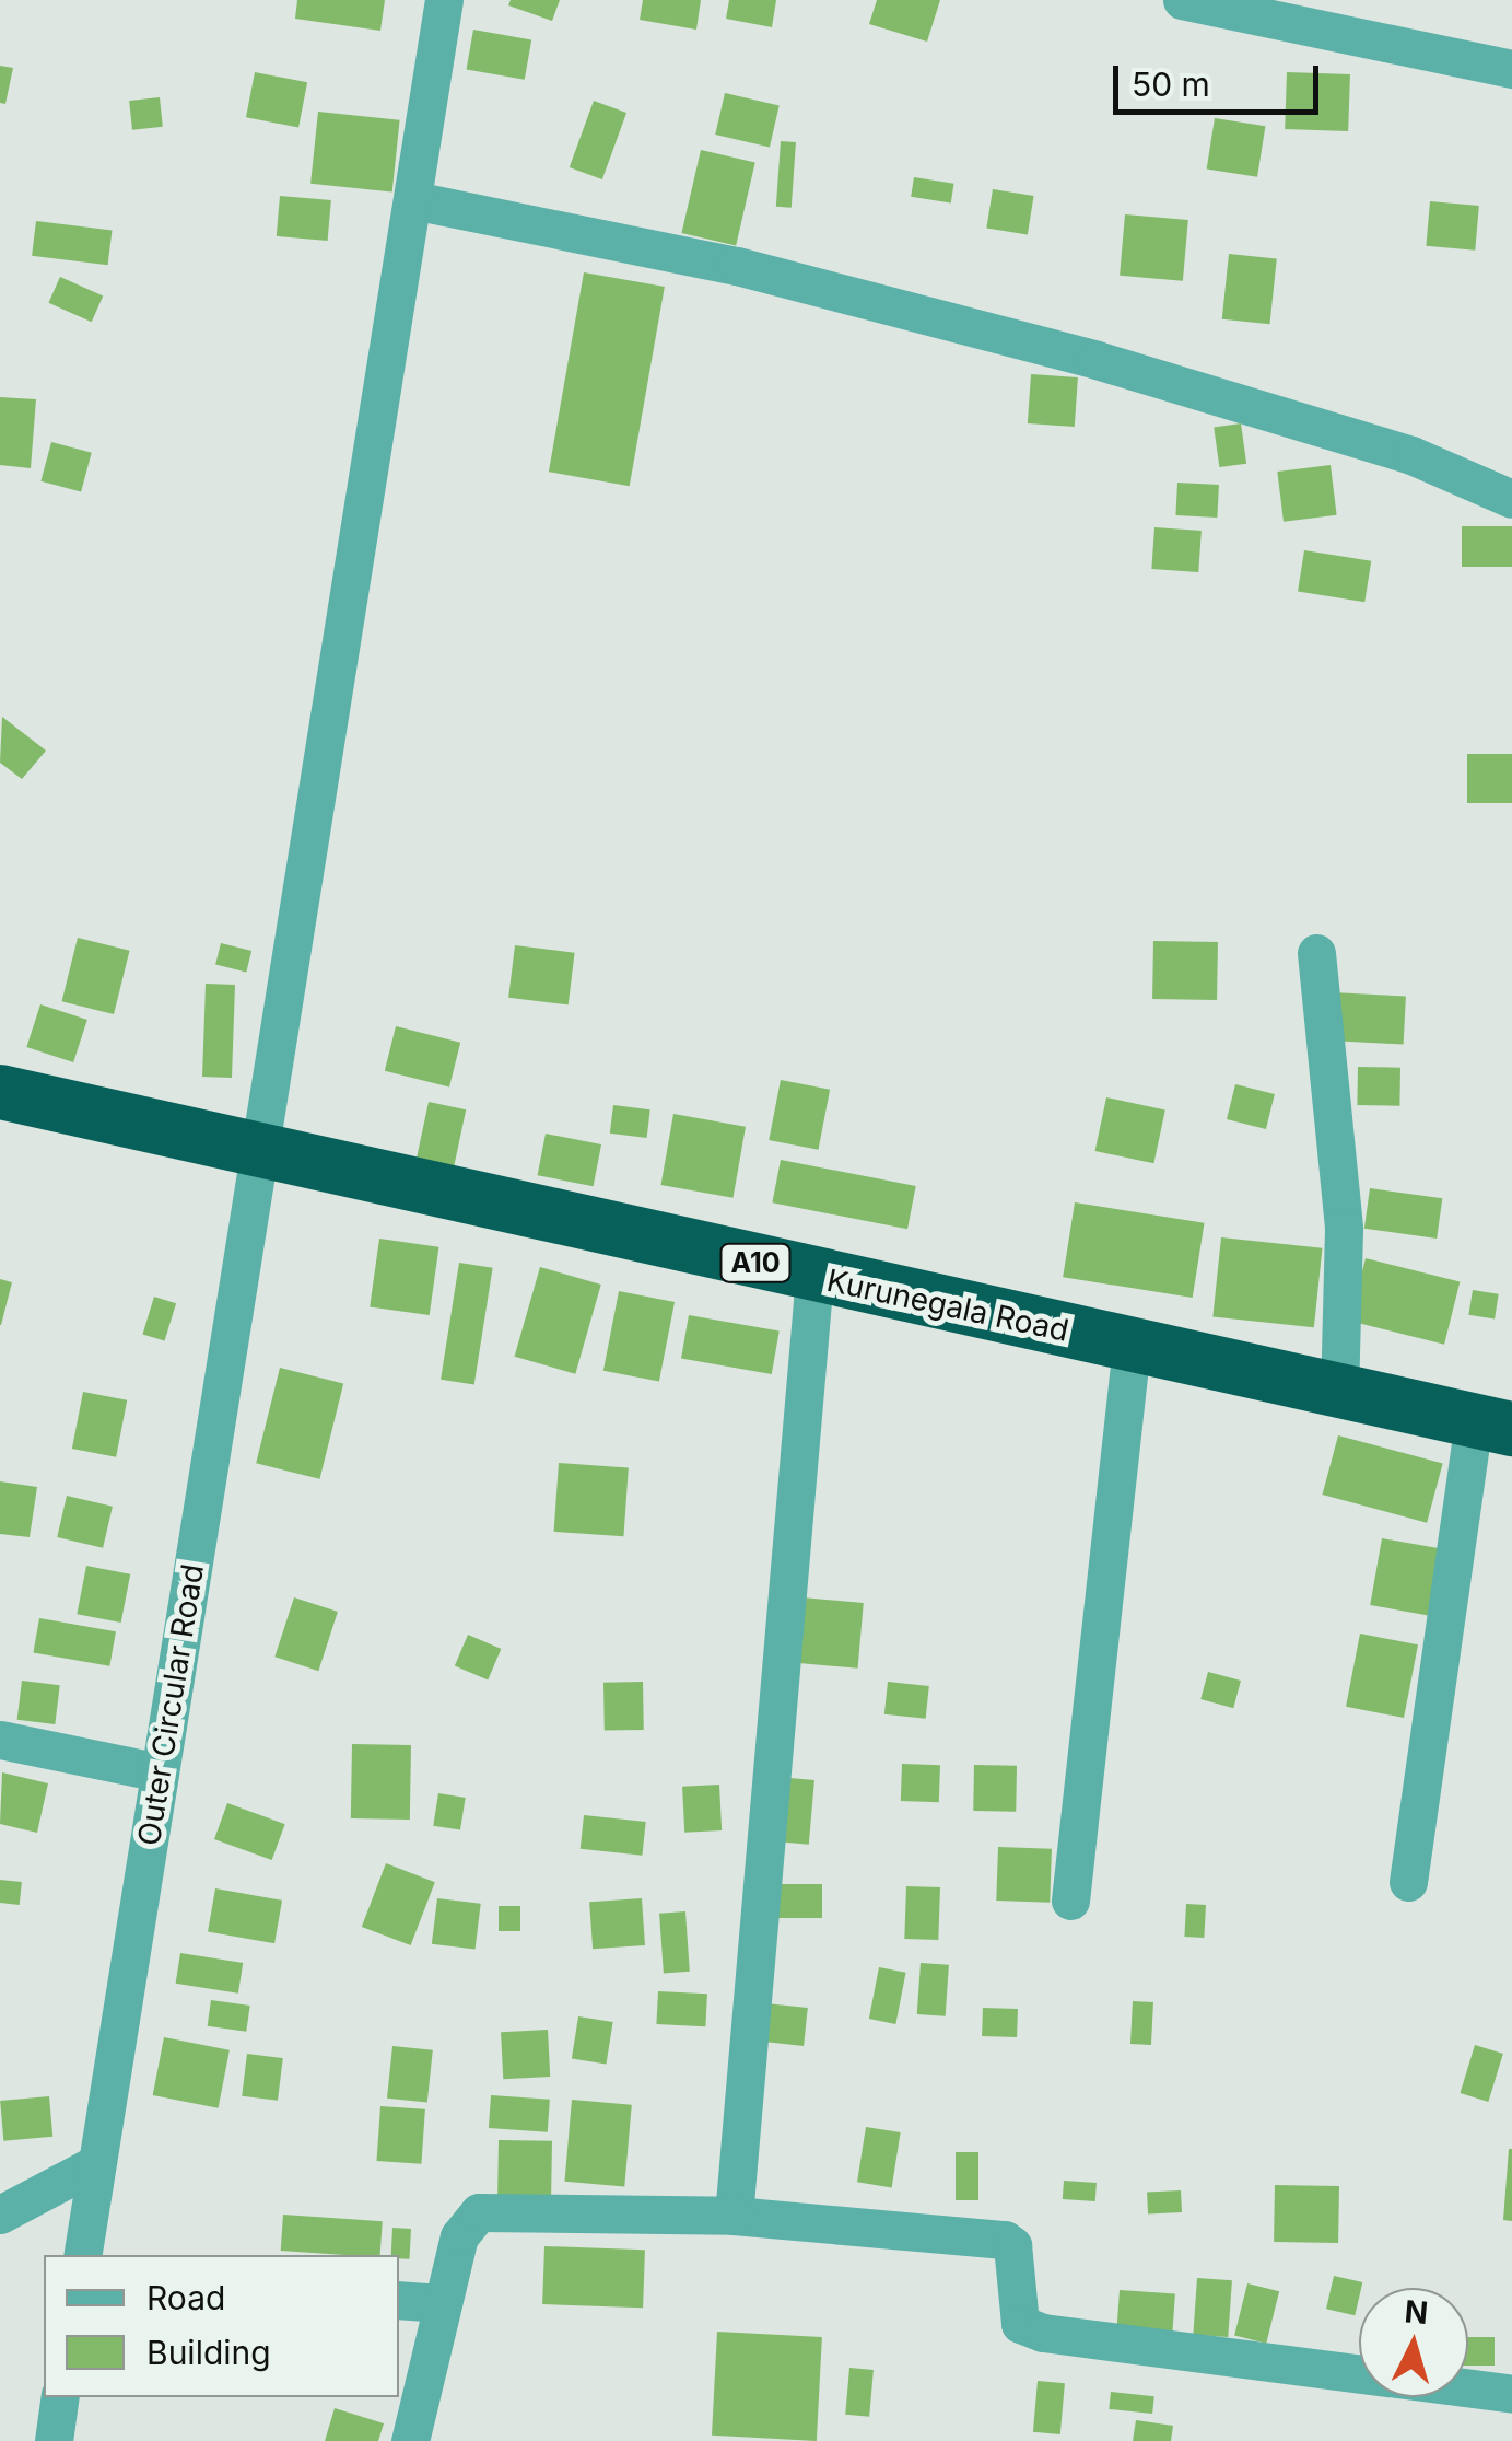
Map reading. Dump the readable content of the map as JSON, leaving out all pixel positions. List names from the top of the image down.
{
  "streets": {
    "highway": ["A10", "Kurunegala Road"],
    "street": ["Outer Circular Road"]
  },
  "crossings": [
    ["Kurunegala Road", "Outer Circular Road"]
  ],
  "legend": ["Road", "Building"],
  "scale_bar": "50 m",
  "north": "top"
}
